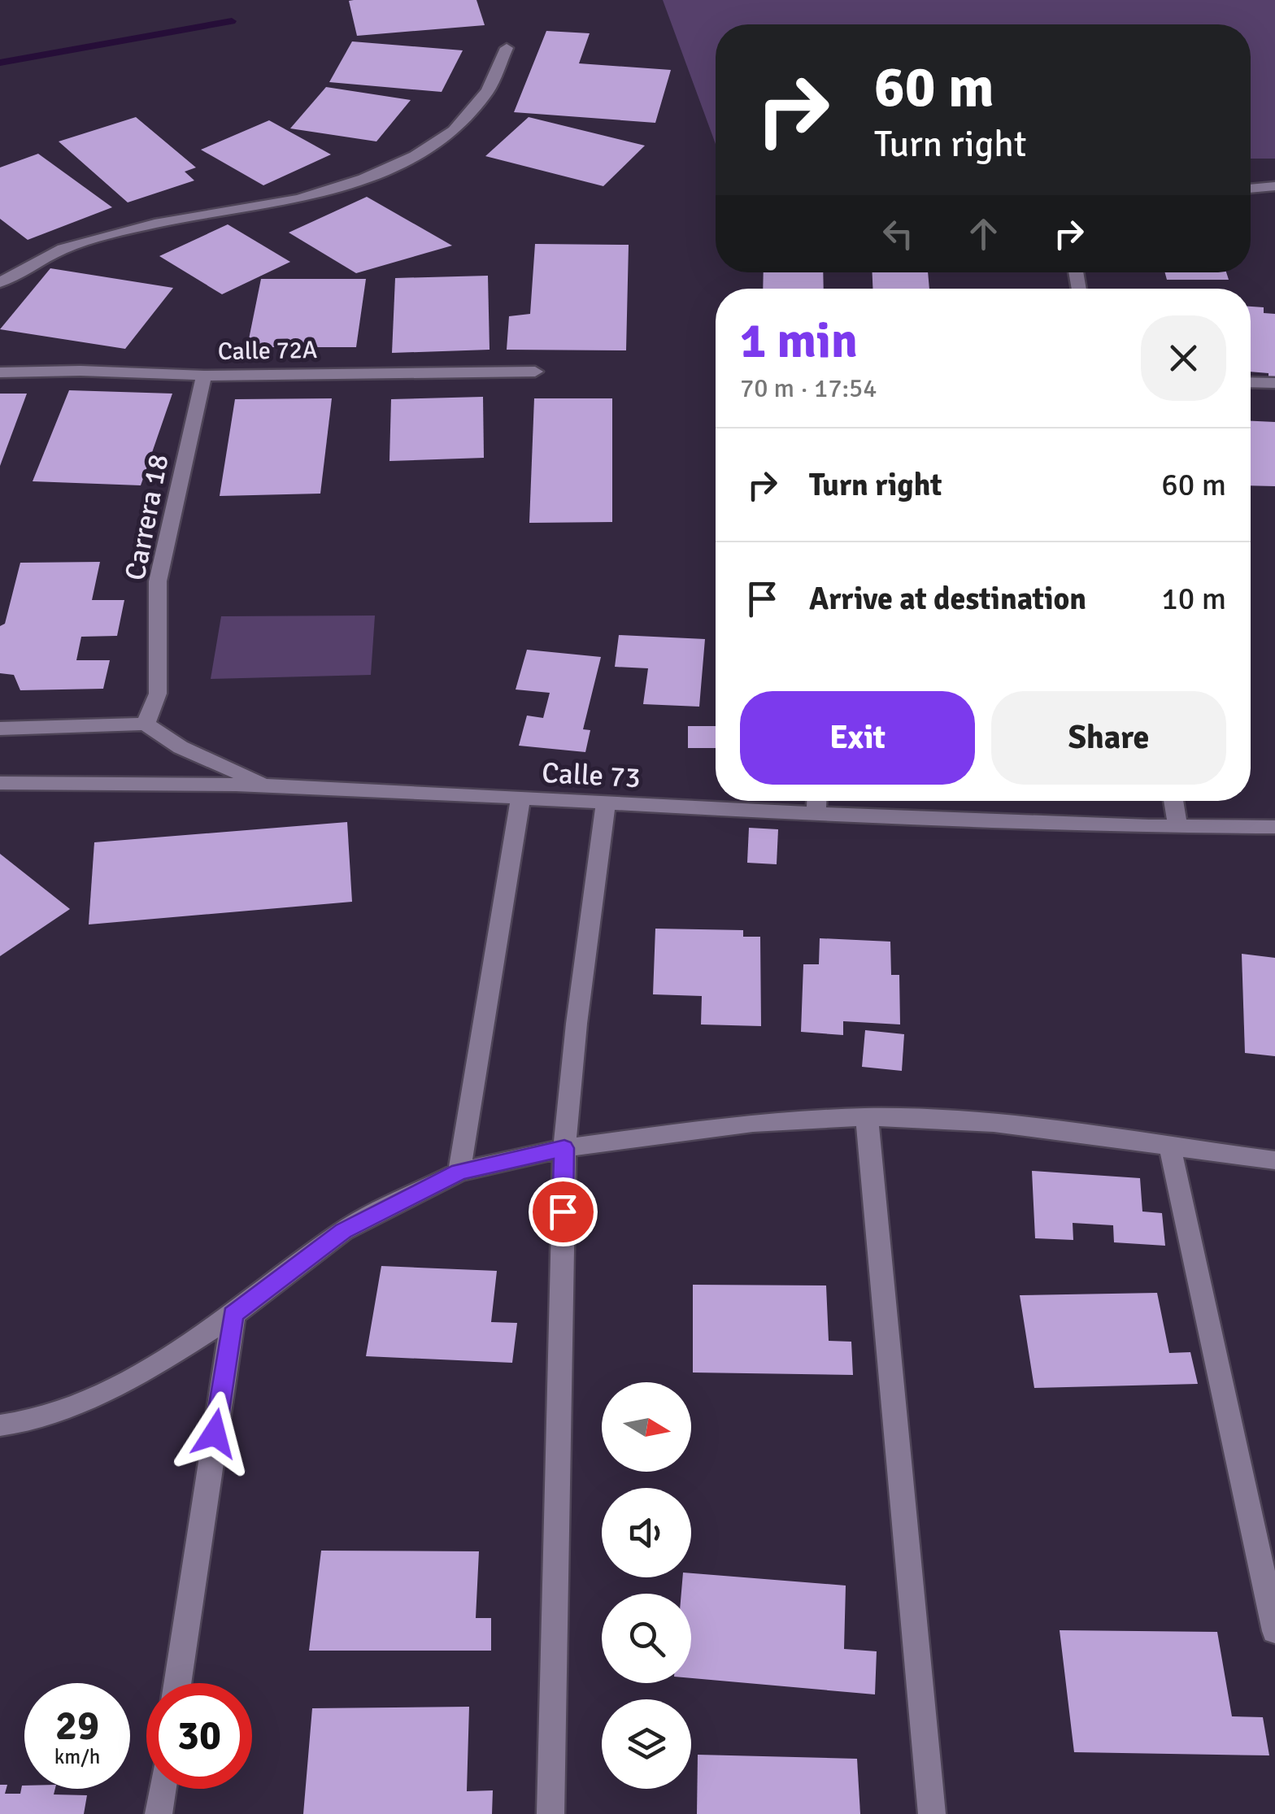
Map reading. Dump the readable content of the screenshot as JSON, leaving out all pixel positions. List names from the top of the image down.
{
  "streets": {
    "street": ["Calle 72A", "Carrera 18", "Calle 73"]
  },
  "crossings": [
    ["Calle 72A", "Carrera 18"]
  ],
  "north": "right",
  "page": {
    "turn": ["60 m", "Turn right"],
    "heading": ["1 min", "70 m · 17:54"],
    "list": [
      {
        "name": "Turn right",
        "value": "60 m"
      },
      {
        "name": "Arrive at destination",
        "value": "10 m"
      }
    ],
    "buttons": ["Exit", "Share"],
    "speed": "29 km/h",
    "limit": "30"
  }
}
